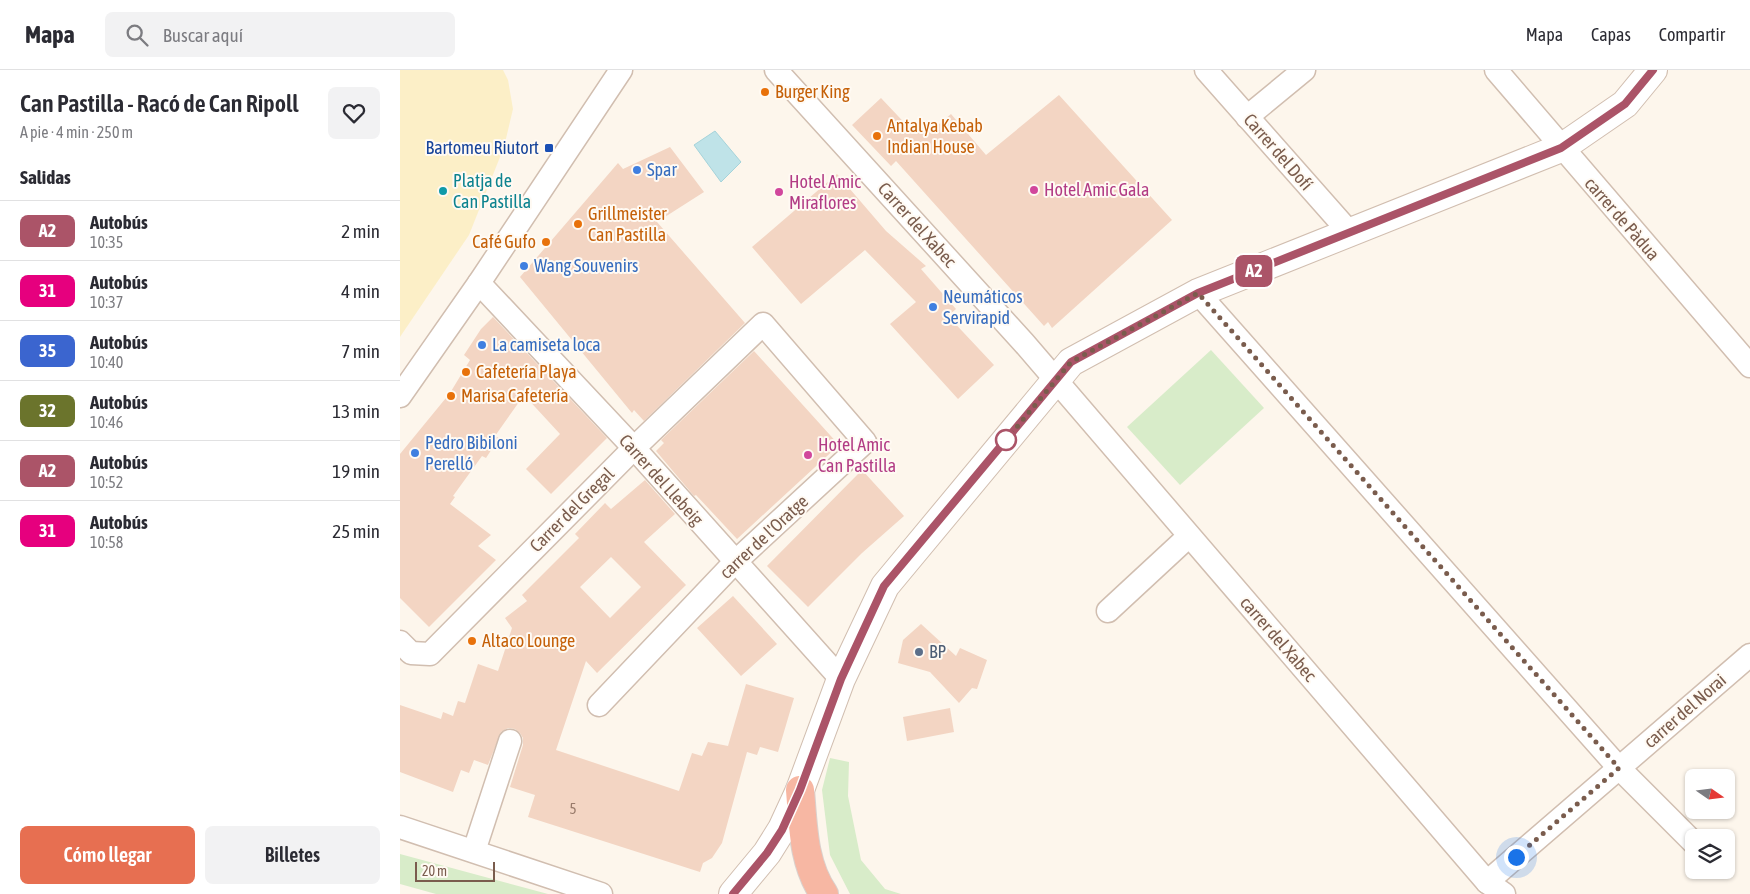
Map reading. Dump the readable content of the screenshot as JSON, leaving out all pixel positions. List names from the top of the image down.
{
  "streets": {
    "street": [
      "Carrer del Dofí",
      "carrer de Pàdua",
      "Carrer del Xabec",
      "Carrer del Llebeig",
      "Carrer del Gregal",
      "carrer de l'Oratge",
      "carrer del Xabec",
      "carrer del Norai"
    ]
  },
  "crossings": [
    ["Carrer del Xabec", "carrer del Xabec"],
    ["Carrer del Llebeig", "Carrer del Gregal"],
    ["Carrer del Llebeig", "carrer de l'Oratge"],
    ["Carrer del Gregal", "carrer de l'Oratge"]
  ],
  "places": {
    "other": [
      "Burger King",
      "Antalya Kebab Indian House",
      "Spar",
      "Hotel Amic Gala",
      "Platja de Can Pastilla",
      "Hotel Amic Miraflores",
      "Grillmeister Can Pastilla",
      "Café Gufo",
      "Wang Souvenirs",
      "Neumáticos Servirapid",
      "La camiseta loca",
      "Cafetería Playa",
      "Marisa Cafetería",
      "Pedro Bibiloni Perelló",
      "Hotel Amic Can Pastilla",
      "Altaco Lounge",
      "BP"
    ],
    "transit": ["Bartomeu Riutort"]
  },
  "lines": ["bus line A2"],
  "house_numbers": ["5"],
  "scale_bar": "20 m",
  "north": "right",
  "page": {
    "header": "Mapa",
    "search": "Buscar aquí",
    "nav": ["Mapa", "Capas", "Compartir"],
    "heading": [
      ["Can Pastilla - Racó de Can Ripoll", "A pie · 4 min · 250 m"],
      "Salidas"
    ],
    "on_map": "A2",
    "list": [
      {
        "mark": "A2",
        "name": "Autobús",
        "note": "10:35",
        "value": "2 min"
      },
      {
        "mark": "31",
        "name": "Autobús",
        "note": "10:37",
        "value": "4 min"
      },
      {
        "mark": "35",
        "name": "Autobús",
        "note": "10:40",
        "value": "7 min"
      },
      {
        "mark": "32",
        "name": "Autobús",
        "note": "10:46",
        "value": "13 min"
      },
      {
        "mark": "A2",
        "name": "Autobús",
        "note": "10:52",
        "value": "19 min"
      },
      {
        "mark": "31",
        "name": "Autobús",
        "note": "10:58",
        "value": "25 min"
      }
    ],
    "buttons": ["Cómo llegar", "Billetes"],
    "scale": "20 m"
  }
}
